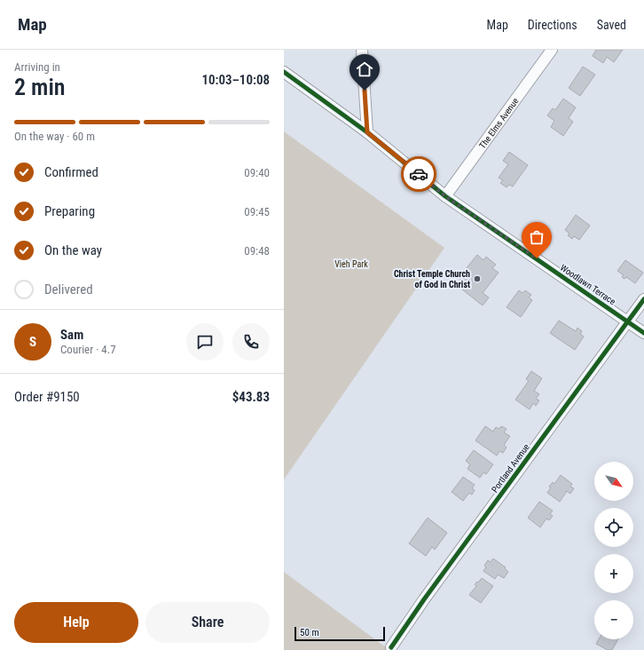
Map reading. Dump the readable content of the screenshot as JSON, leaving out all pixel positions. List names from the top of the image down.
{
  "streets": {
    "street": ["The Elms Avenue", "Woodlawn Terrace", "Portland Avenue"]
  },
  "crossings": [
    ["The Elms Avenue", "Woodlawn Terrace"],
    ["Woodlawn Terrace", "Portland Avenue"]
  ],
  "parks": ["Vieh Park"],
  "places": ["Christ Temple Church of God in Christ"],
  "scale_bar": "50 m",
  "north": "bottom right",
  "page": {
    "header": "Map",
    "nav": ["Map", "Directions", "Saved"],
    "heading": ["2 min", "Arriving in", "10:03–10:08"],
    "panel": [
      "Sam",
      "Courier · 4.7",
      "Order #9150",
      "$43.83"
    ],
    "bar": "On the way · 60 m",
    "list": [
      ["Confirmed", "09:40"],
      ["Preparing", "09:45"],
      ["On the way", "09:48"],
      "Delivered"
    ],
    "round": "S",
    "map_buttons": ["+", "−"],
    "buttons": ["Help", "Share"],
    "scale": "50 m"
  }
}
